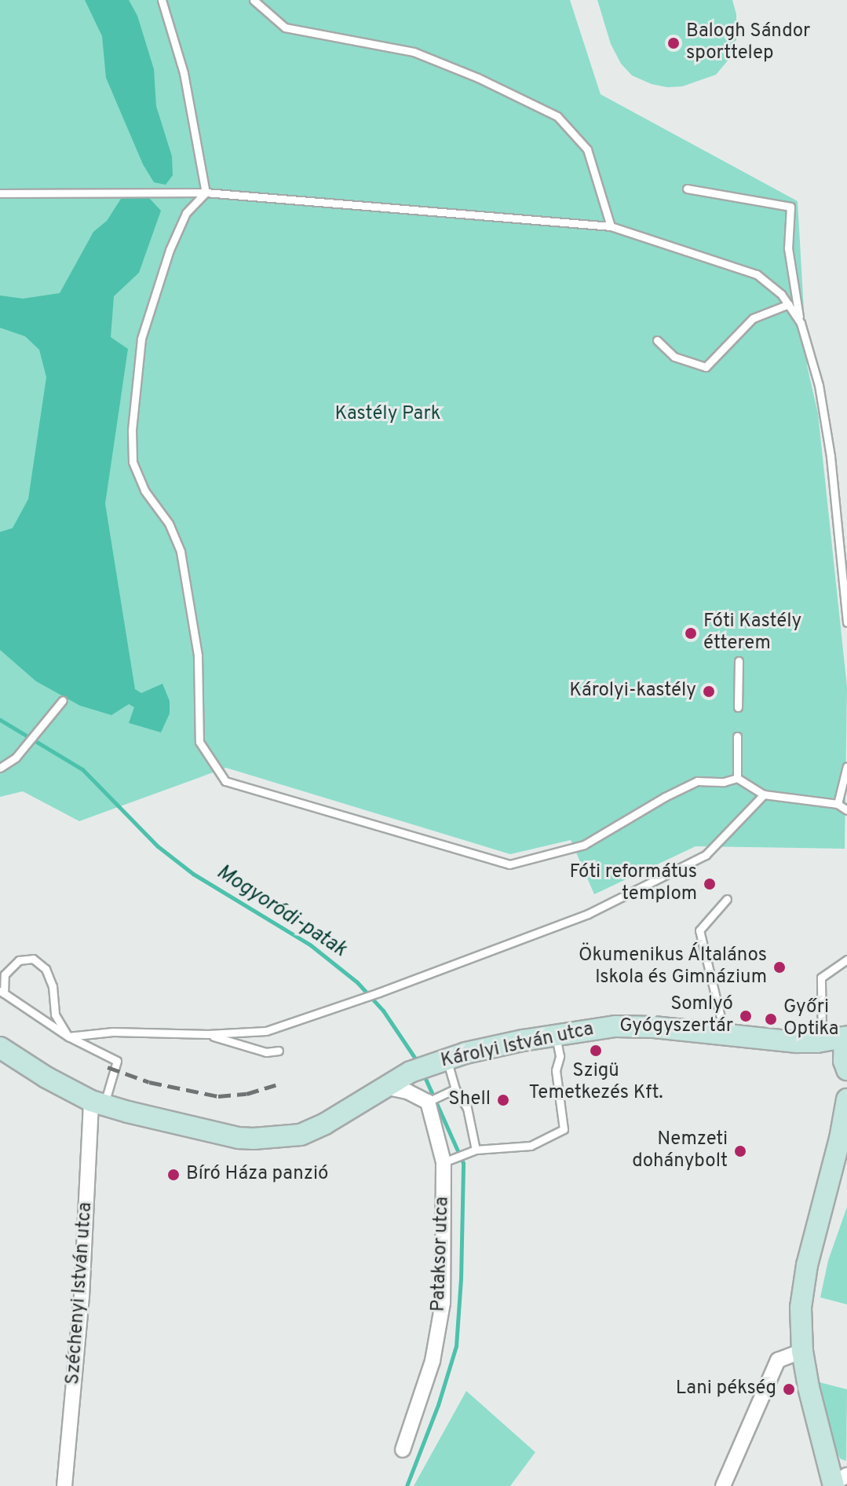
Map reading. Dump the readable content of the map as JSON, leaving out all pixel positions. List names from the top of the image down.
{
  "streets": {
    "main road": ["Károlyi István utca"],
    "street": ["Pataksor utca", "Széchenyi István utca"]
  },
  "crossings": [
    ["Károlyi István utca", "Széchenyi István utca"]
  ],
  "water": ["Mogyoródi-patak"],
  "parks": ["Kastély Park"],
  "places": [
    "Balogh Sándor sporttelep",
    "Fóti Kastély étterem",
    "Károlyi-kastély",
    "Fóti református templom",
    "Ökumenikus Általános Iskola és Gimnázium",
    "Somlyó Gyógyszertár",
    "Győri Optika",
    "Szigü Temetkezés Kft.",
    "Shell",
    "Nemzeti dohánybolt",
    "Bíró Háza panzió",
    "Lani pékség"
  ]
}
